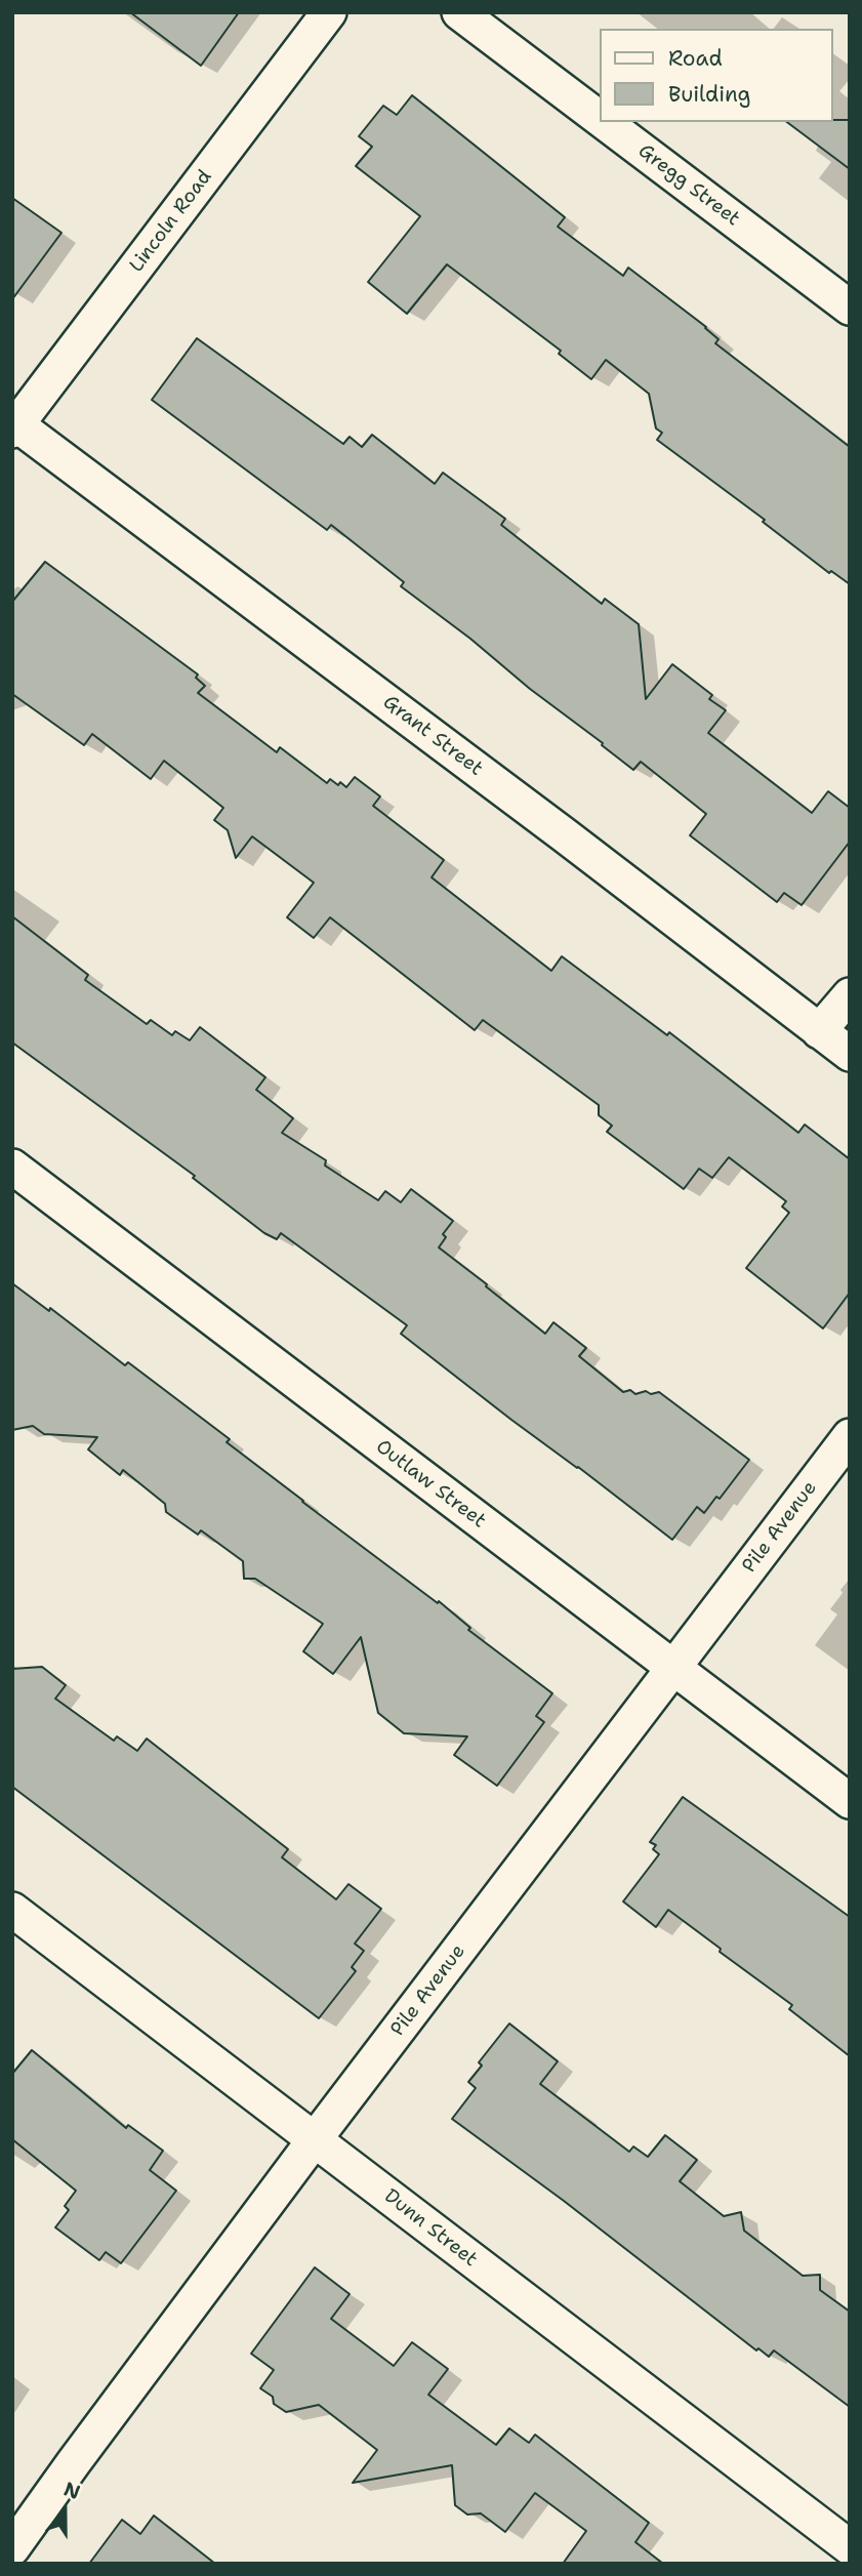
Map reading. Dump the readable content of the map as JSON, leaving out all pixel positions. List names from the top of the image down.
{
  "streets": {
    "street": [
      "Gregg Street",
      "Lincoln Road",
      "Grant Street",
      "Outlaw Street",
      "Pile Avenue",
      "Dunn Street"
    ]
  },
  "crossings": [
    ["Lincoln Road", "Grant Street"],
    ["Outlaw Street", "Pile Avenue"],
    ["Pile Avenue", "Dunn Street"]
  ],
  "legend": ["Road", "Building"],
  "north": "top"
}
